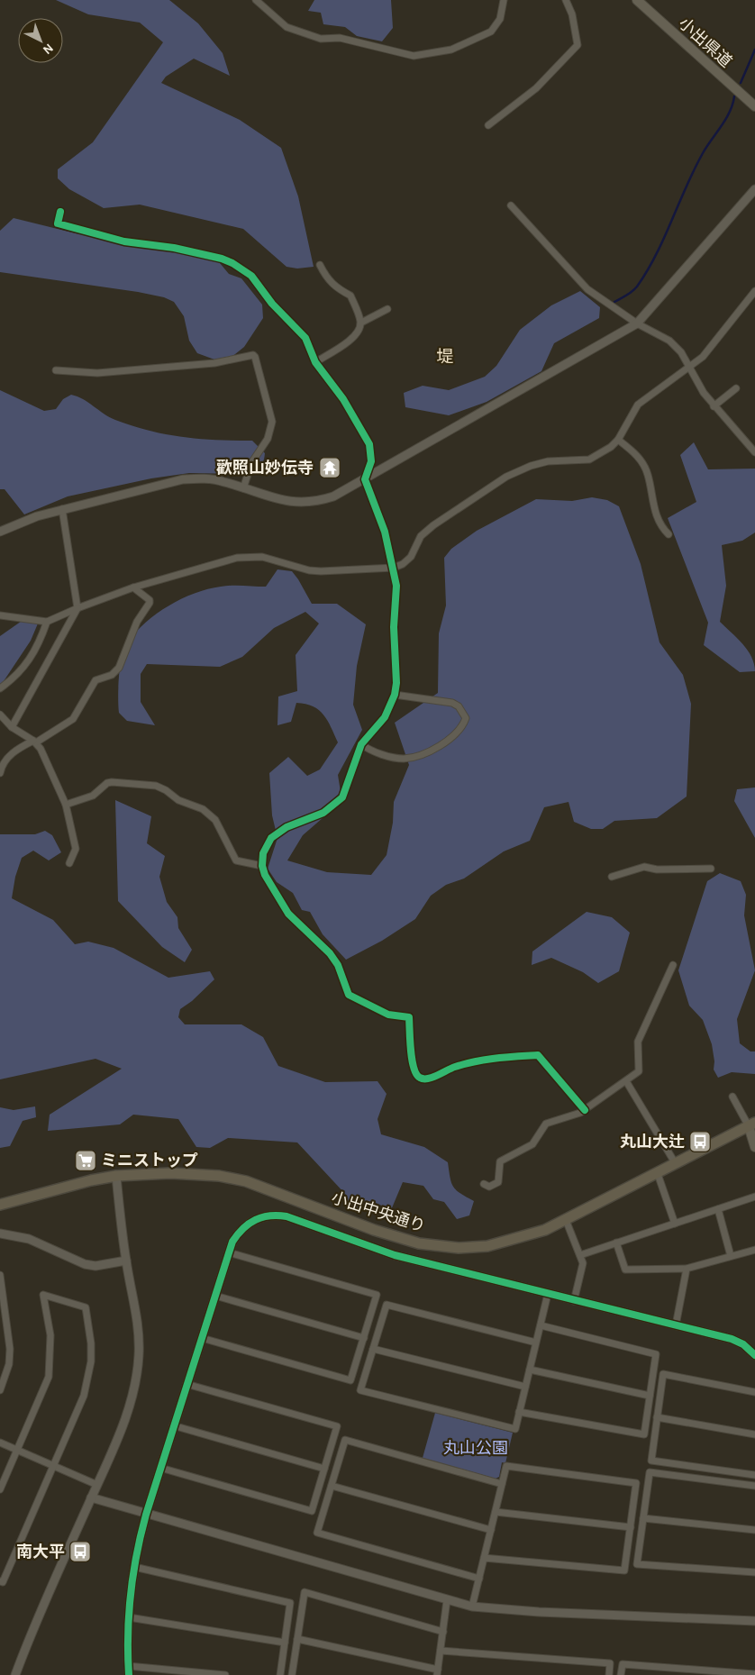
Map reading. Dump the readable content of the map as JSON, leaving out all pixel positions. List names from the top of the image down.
{
  "streets": {
    "main road": ["小出県道", "小出中央通り"]
  },
  "districts": ["堤"],
  "parks": ["丸山公園"],
  "places": {
    "temple": ["歡照山妙伝寺"],
    "bus stop": ["丸山大辻", "南大平"],
    "supermarket": ["ミニストップ"]
  },
  "north": "bottom right"
}
